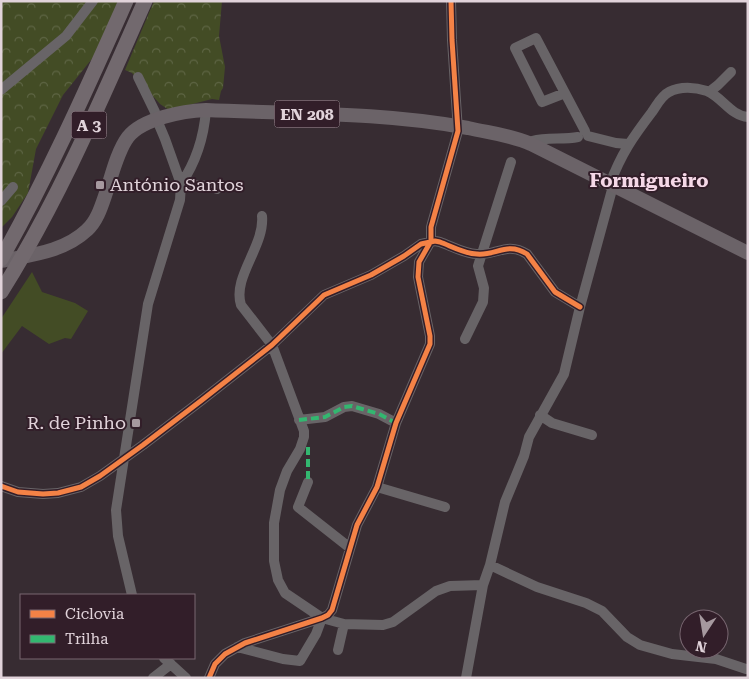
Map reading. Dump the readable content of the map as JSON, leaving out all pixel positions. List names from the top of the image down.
{
  "streets": {
    "highway": ["A 3"],
    "main road": ["EN 208"]
  },
  "crossings": [
    ["EN 208", "A 3"]
  ],
  "districts": ["Formigueiro"],
  "places": {
    "transit": ["António Santos", "R. de Pinho"]
  },
  "legend": ["Ciclovia", "Trilha"],
  "north": "bottom"
}
